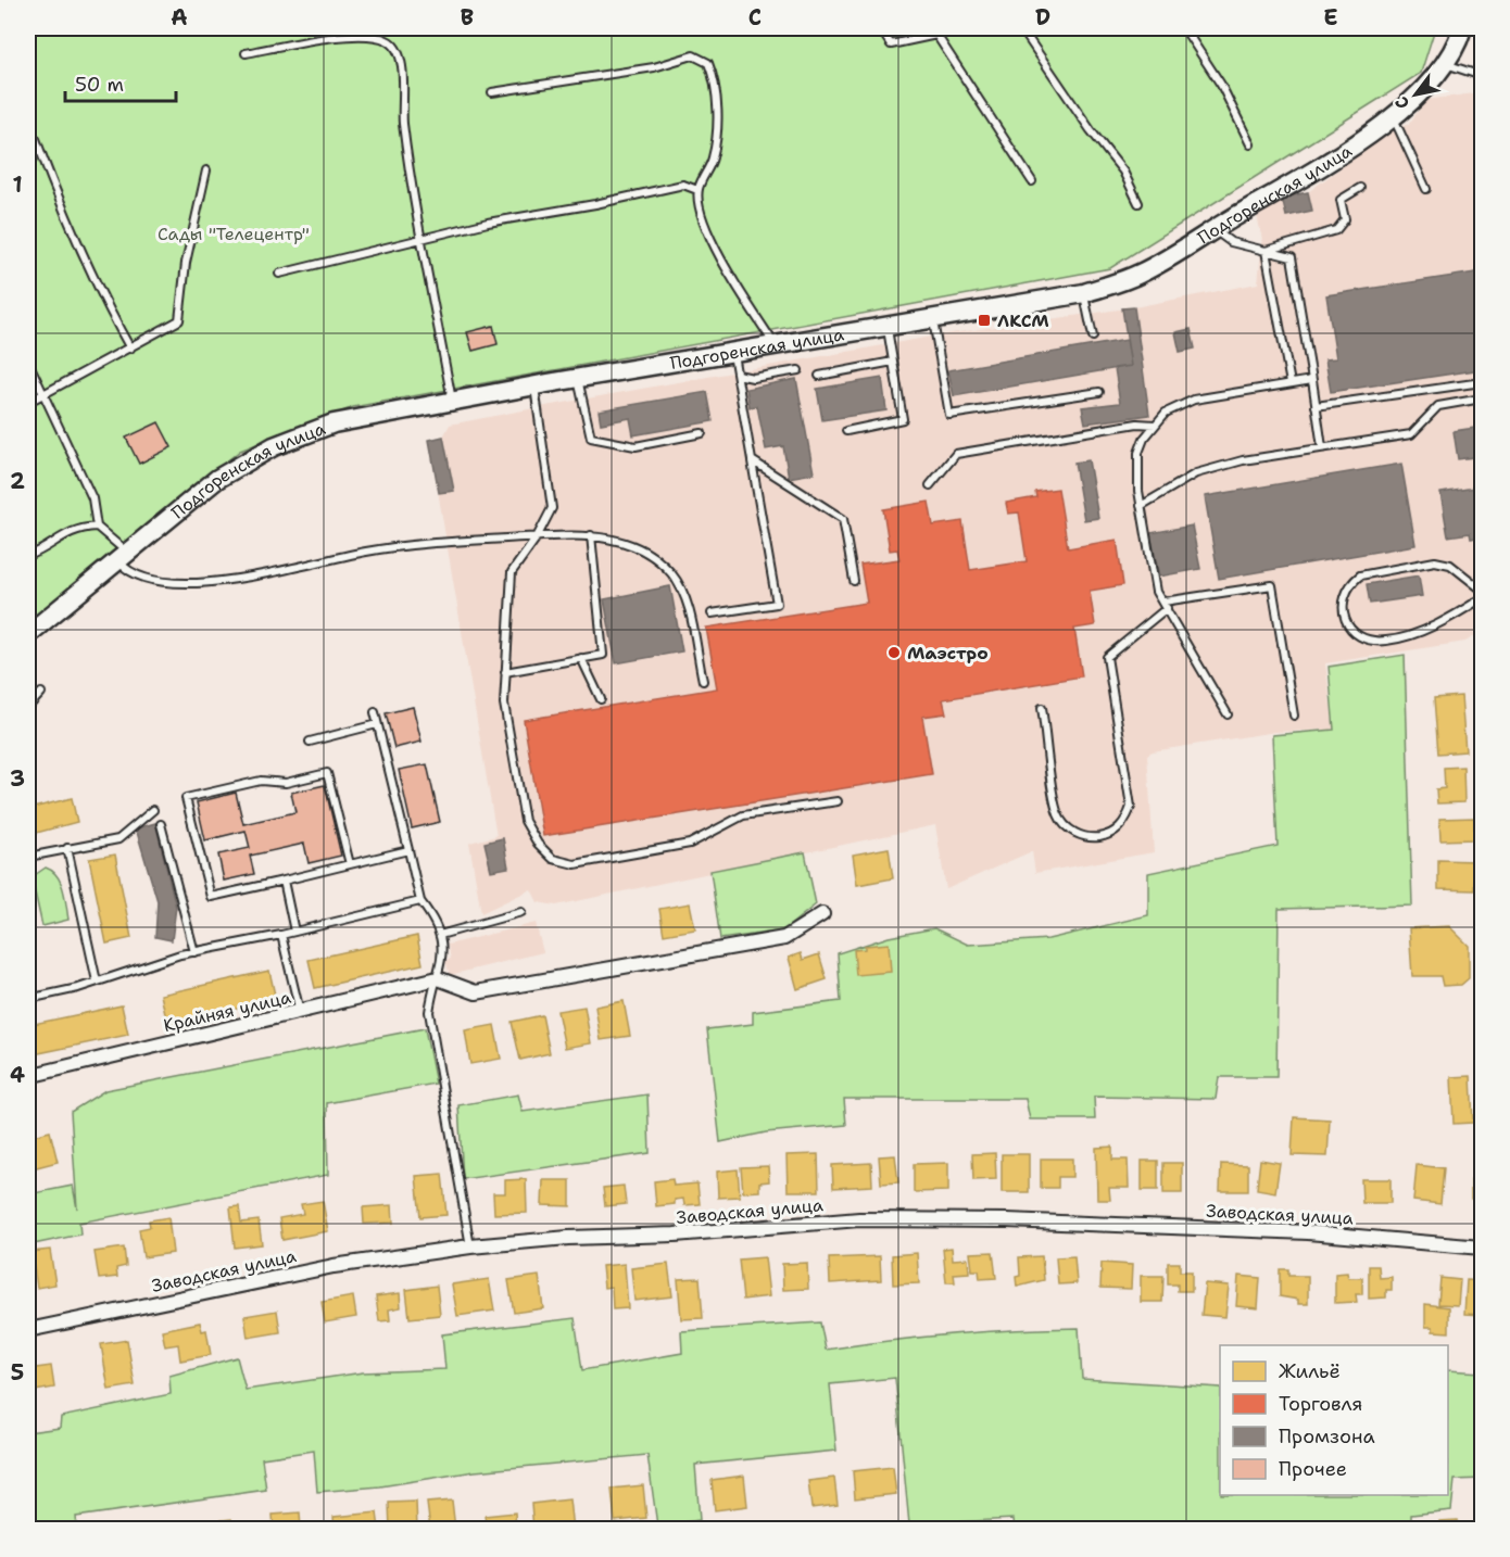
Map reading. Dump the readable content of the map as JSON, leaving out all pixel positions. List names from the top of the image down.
{
  "streets": {
    "street": ["Подгоренская улица", "Крайняя улица", "Заводская улица"]
  },
  "parks": ["Сады \"Телецентр\""],
  "places": {
    "transit": ["ЛКСМ"],
    "other": ["Маэстро"]
  },
  "legend": [
    "Жильё",
    "Торговля",
    "Промзона",
    "Прочее"
  ],
  "scale_bar": "50 m",
  "north": "bottom left",
  "grid": {
    "columns": [
      "A",
      "B",
      "C",
      "D",
      "E"
    ],
    "rows": [
      "1",
      "2",
      "3",
      "4",
      "5"
    ]
  }
}
